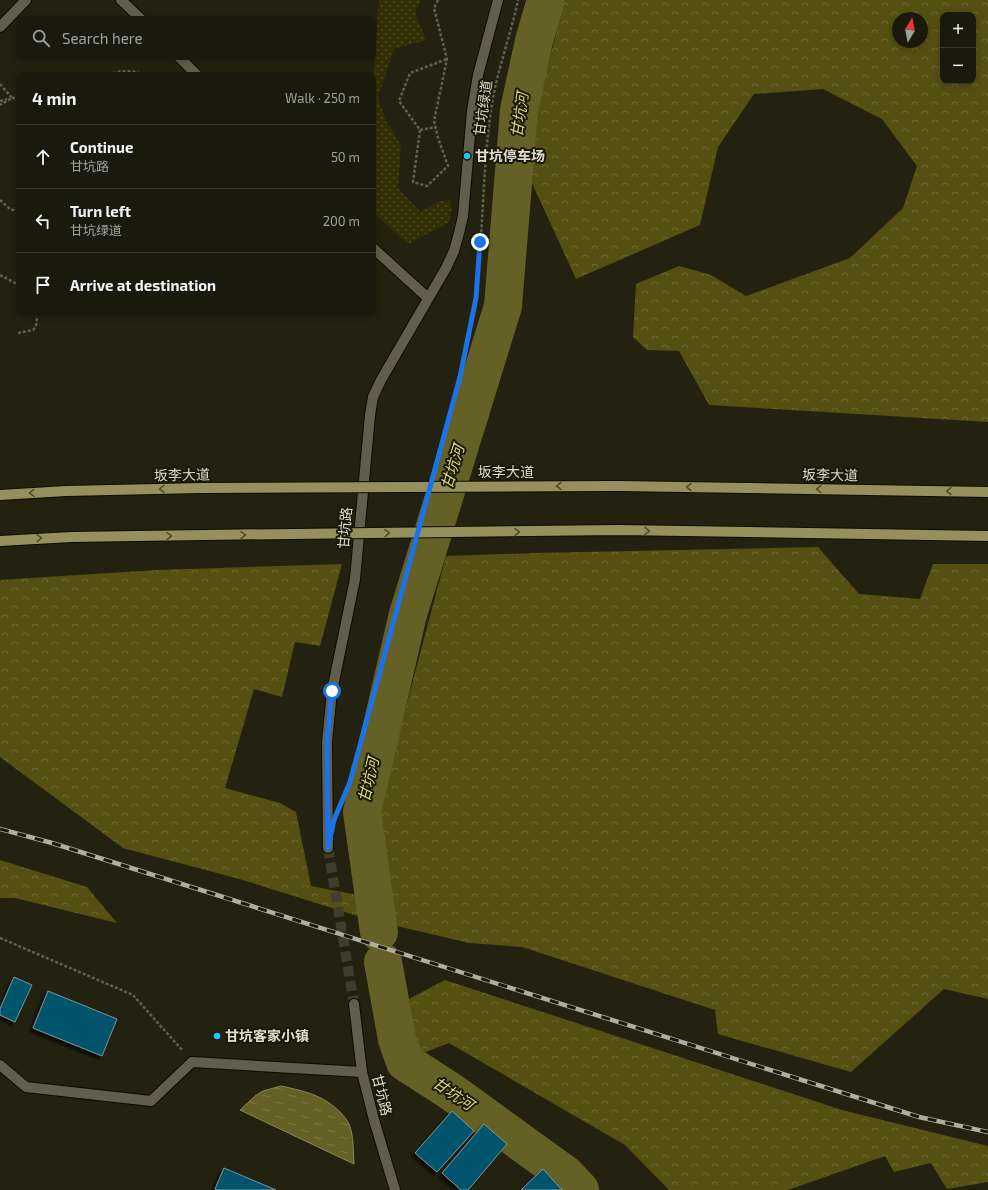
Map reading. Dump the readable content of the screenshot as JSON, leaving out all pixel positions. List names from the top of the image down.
{
  "streets": {
    "main road": ["坂李大道"],
    "street": ["甘坑路"],
    "path": ["甘坑绿道"]
  },
  "water": ["甘坑河"],
  "places": ["甘坑停车场", "甘坑客家小镇"],
  "north": "top",
  "page": {
    "map_buttons": ["+", "−"],
    "search": "Search here",
    "heading": ["4 min", "Walk · 250 m"],
    "list": [
      ["Continue", "甘坑路", "50 m"],
      ["Turn left", "甘坑绿道", "200 m"],
      "Arrive at destination"
    ]
  }
}
